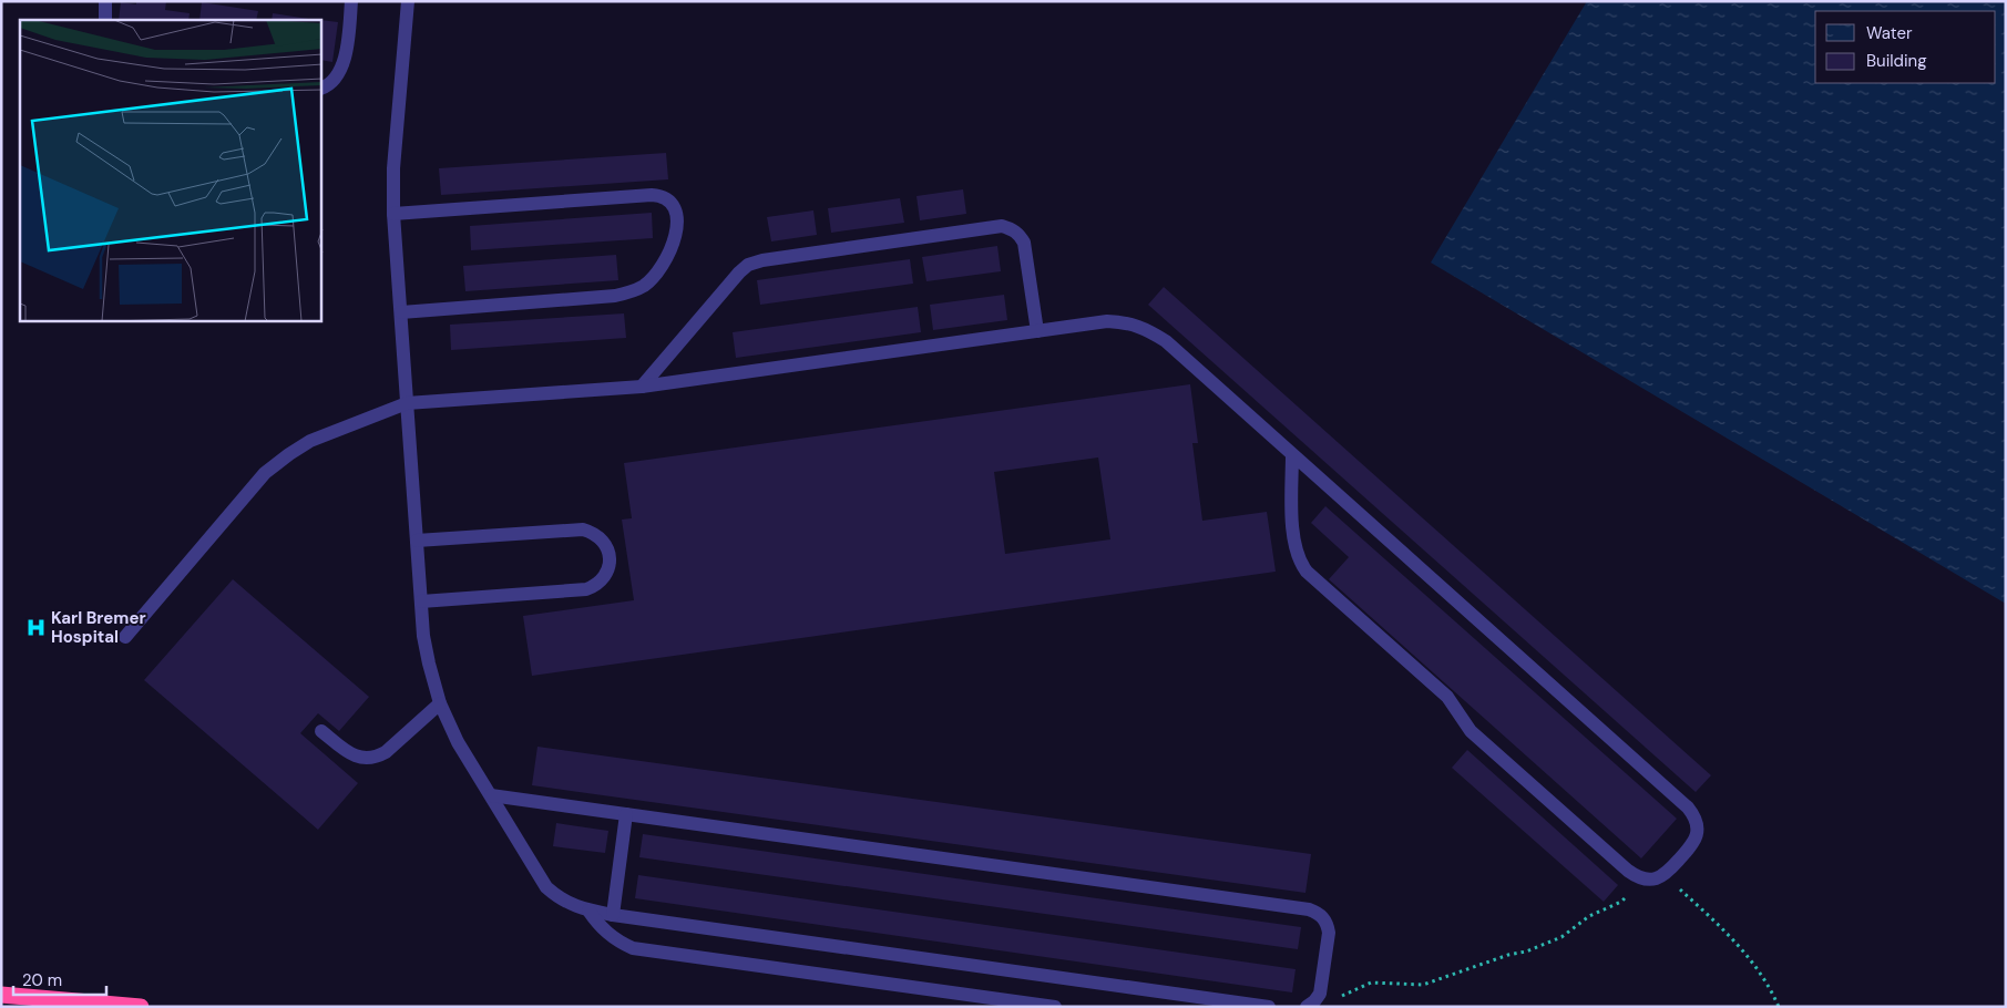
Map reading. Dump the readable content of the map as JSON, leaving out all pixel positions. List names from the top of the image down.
{
  "places": {
    "hospital": ["Karl Bremer Hospital"]
  },
  "legend": ["Water", "Building"],
  "scale_bar": "20 m"
}
